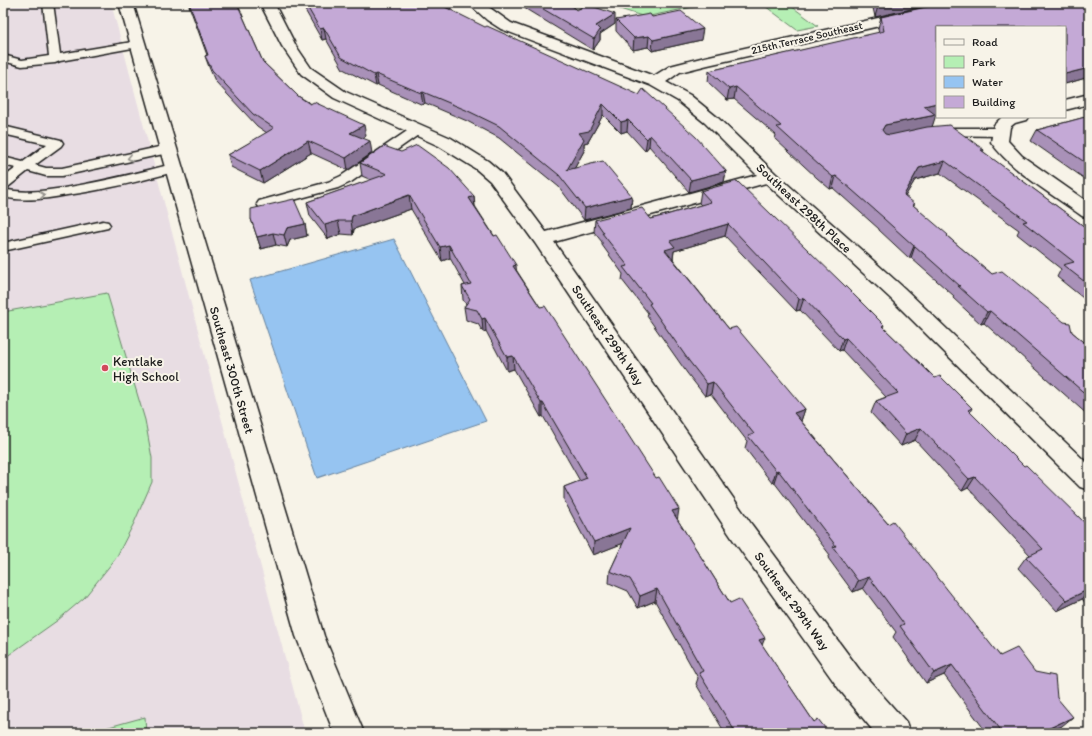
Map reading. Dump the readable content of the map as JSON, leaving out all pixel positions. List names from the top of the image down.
{
  "streets": {
    "street": [
      "215th Terrace Southeast",
      "Southeast 298th Place",
      "Southeast 299th Way",
      "Southeast 300th Street"
    ]
  },
  "crossings": [
    ["215th Terrace Southeast", "Southeast 298th Place"]
  ],
  "places": ["Kentlake High School"],
  "legend": [
    "Road",
    "Park",
    "Water",
    "Building"
  ]
}
